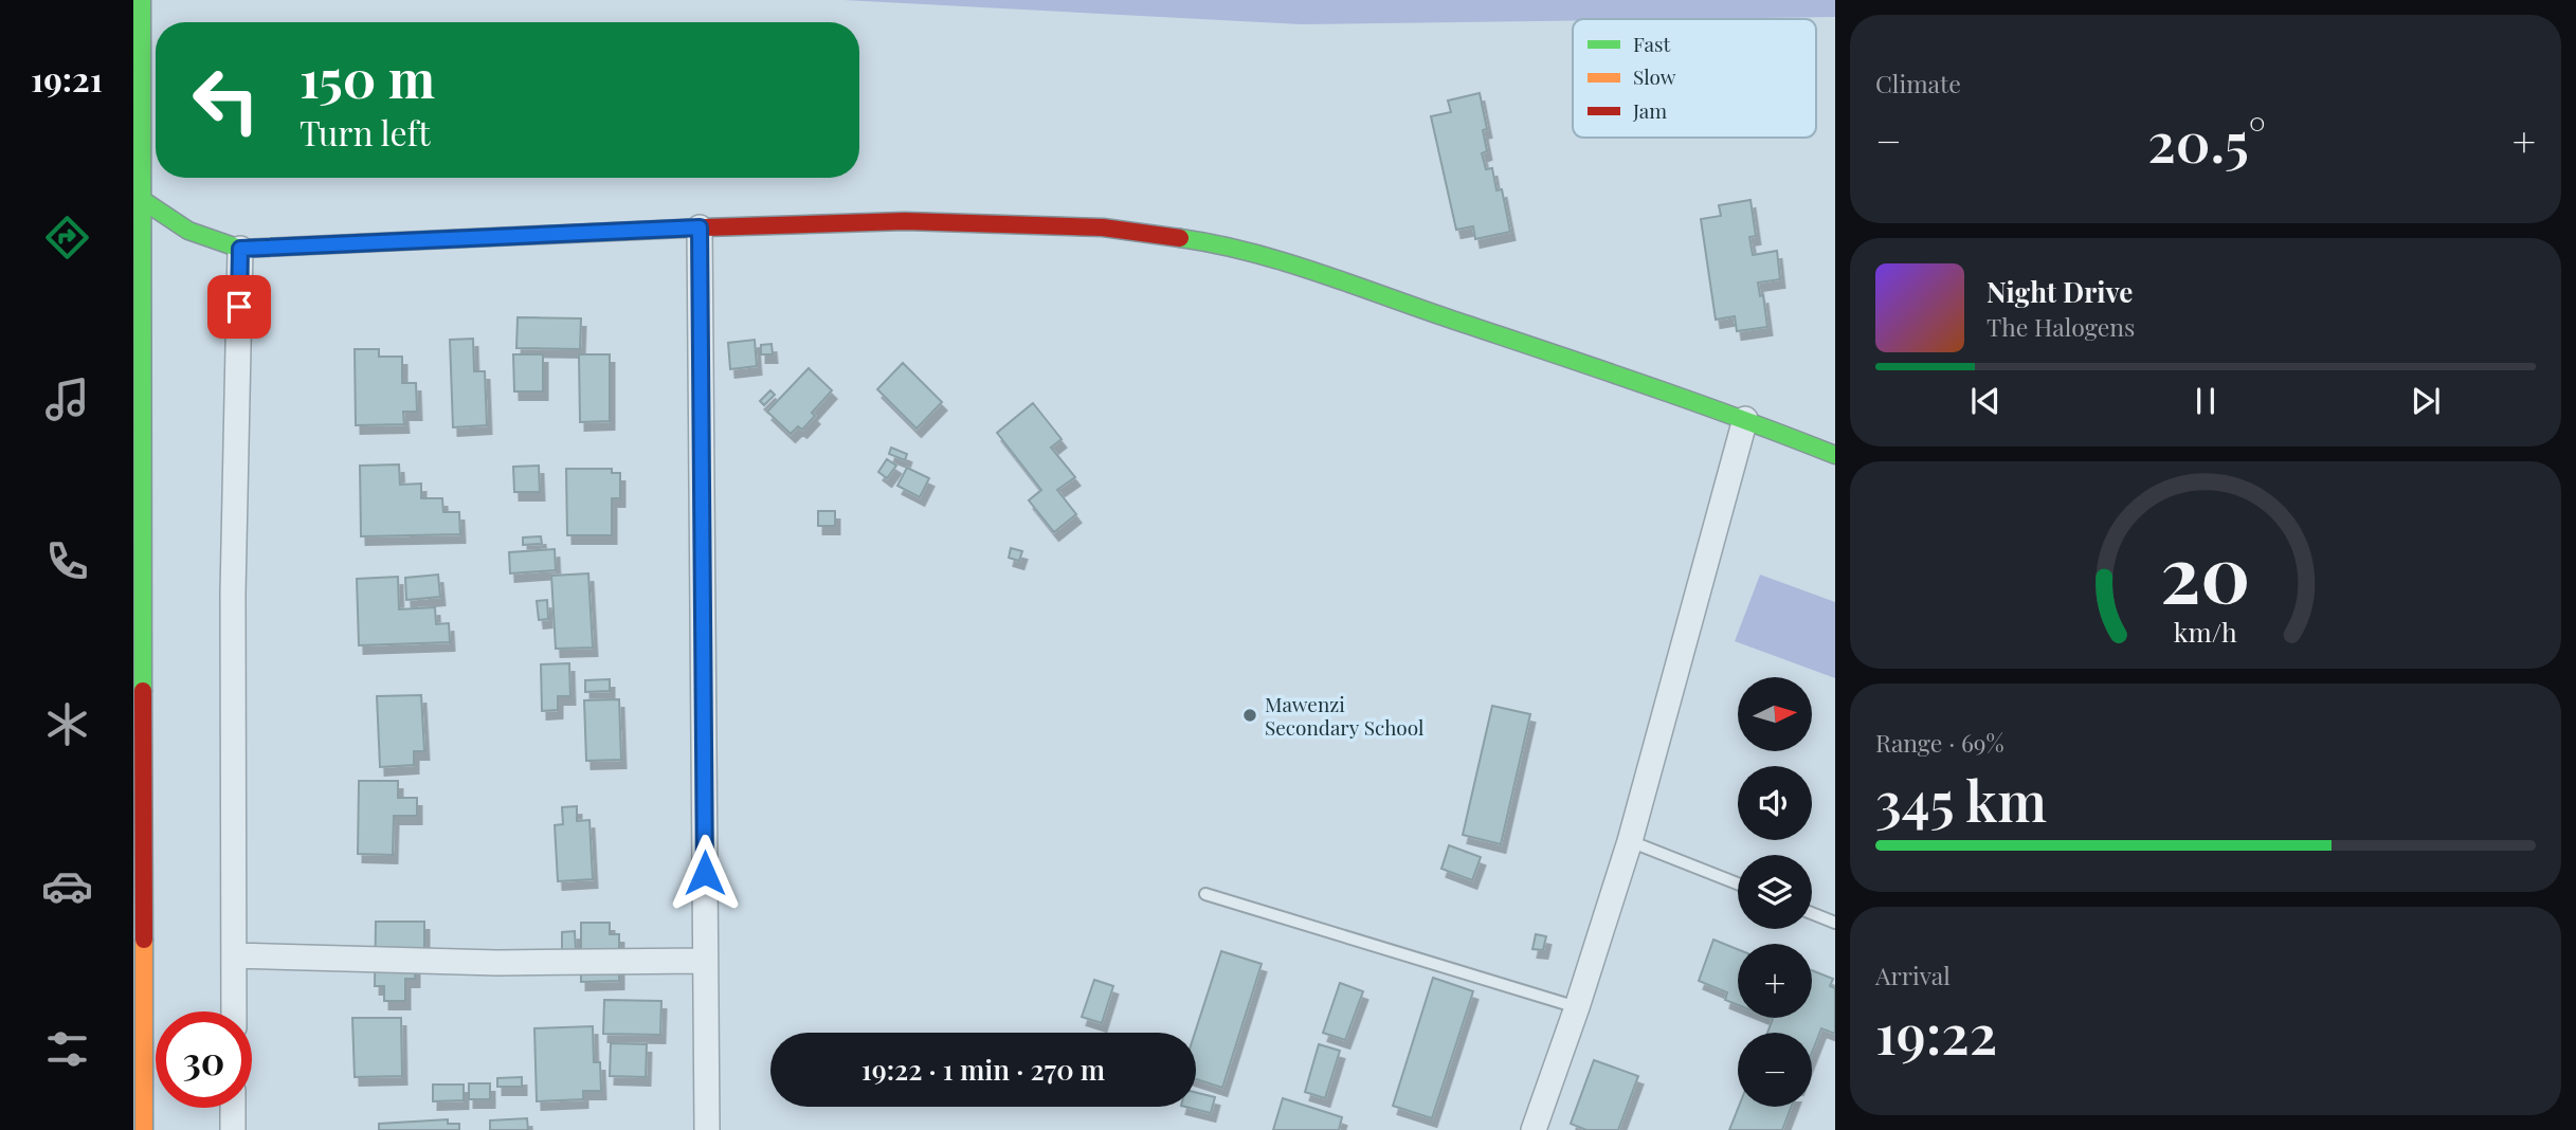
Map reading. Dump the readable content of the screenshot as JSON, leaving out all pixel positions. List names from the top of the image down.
{
  "places": ["Mawenzi Secondary School"],
  "legend": ["Fast", "Slow", "Jam"],
  "north": "right",
  "page": {
    "tabs": "19:21",
    "tile": [
      "Climate",
      ["Range · 69%", "345 km"],
      ["Arrival", "19:22"]
    ],
    "turn": ["150 m", "Turn left"],
    "heat": ["−", "20.5°", "+"],
    "song": ["Night Drive", "The Halogens"],
    "map_buttons": ["+", "−"],
    "limit": "30",
    "trip": "19:22 · 1 min · 270 m",
    "gauge": ["20", "km/h"]
  }
}
